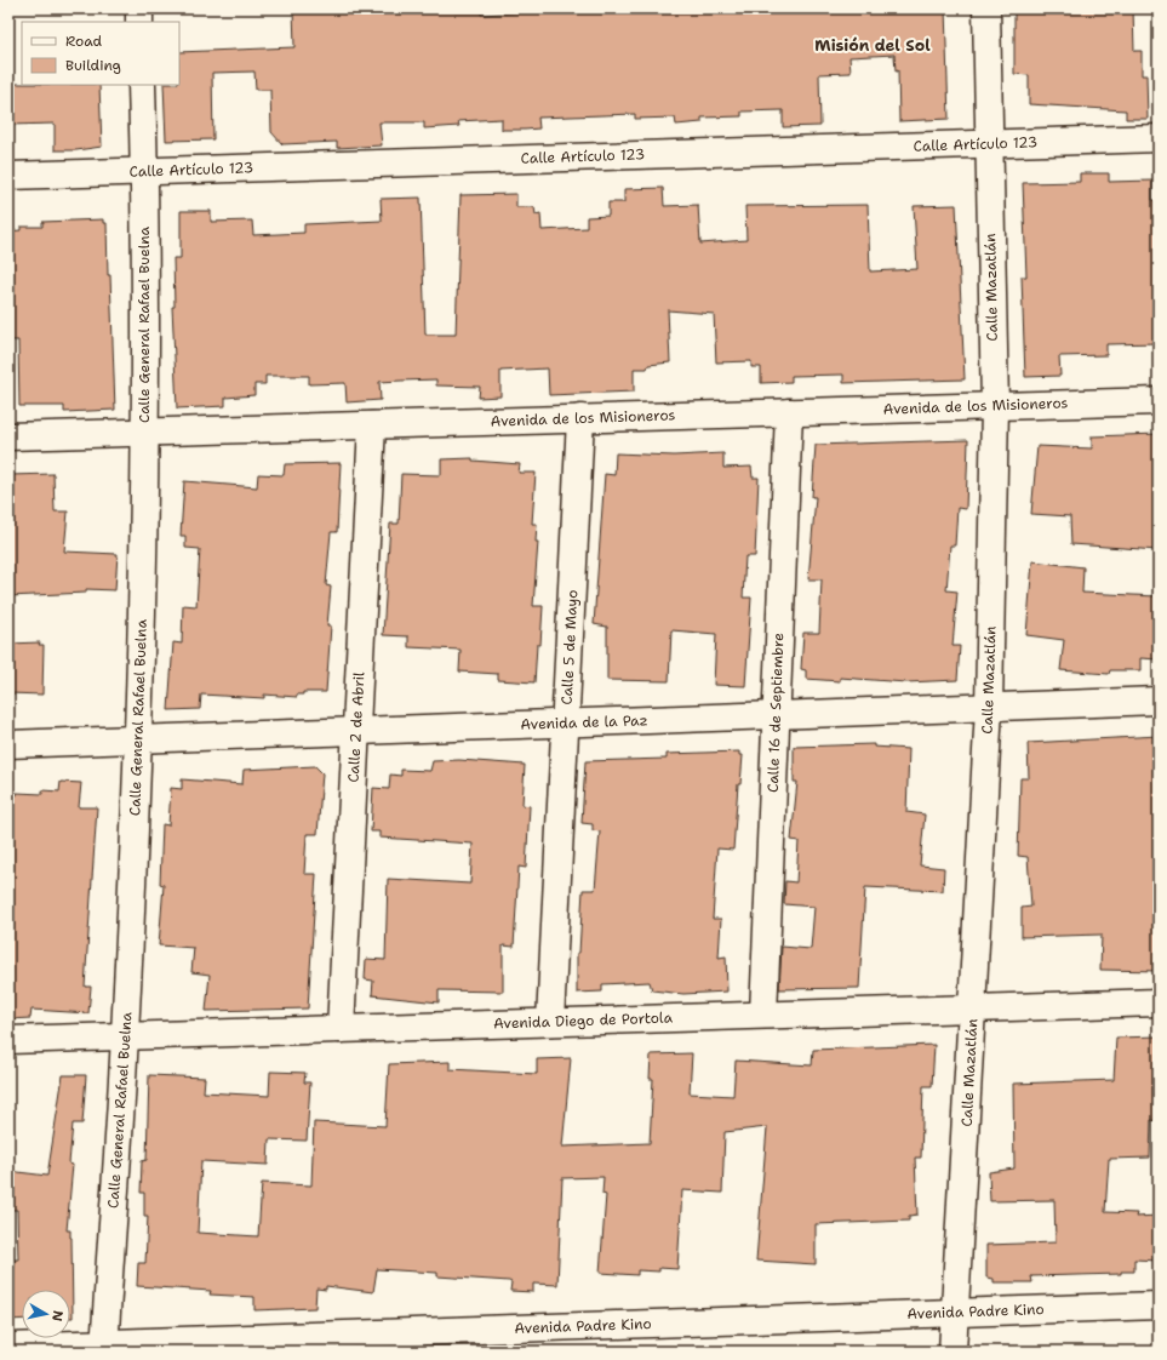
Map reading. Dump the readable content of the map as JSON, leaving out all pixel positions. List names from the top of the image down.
{
  "streets": {
    "street": [
      "Calle Artículo 123",
      "Calle Mazatlán",
      "Calle General Rafael Buelna",
      "Avenida de los Misioneros",
      "Calle 5 de Mayo",
      "Calle 16 de Septiembre",
      "Avenida de la Paz",
      "Calle 2 de Abril",
      "Avenida Diego de Portola",
      "Avenida Padre Kino"
    ]
  },
  "crossings": [
    ["Calle Artículo 123", "Calle Mazatlán"],
    ["Calle Artículo 123", "Calle General Rafael Buelna"],
    ["Calle Mazatlán", "Avenida de los Misioneros"],
    ["Calle Mazatlán", "Avenida de la Paz"],
    ["Calle Mazatlán", "Avenida Diego de Portola"],
    ["Calle Mazatlán", "Avenida Padre Kino"],
    ["Calle General Rafael Buelna", "Avenida de los Misioneros"],
    ["Calle General Rafael Buelna", "Avenida de la Paz"],
    ["Calle General Rafael Buelna", "Avenida Diego de Portola"],
    ["Calle General Rafael Buelna", "Avenida Padre Kino"],
    ["Avenida de los Misioneros", "Calle 5 de Mayo"],
    ["Avenida de los Misioneros", "Calle 16 de Septiembre"],
    ["Avenida de los Misioneros", "Calle 2 de Abril"],
    ["Calle 5 de Mayo", "Avenida de la Paz"],
    ["Calle 5 de Mayo", "Avenida Diego de Portola"],
    ["Calle 16 de Septiembre", "Avenida de la Paz"],
    ["Calle 16 de Septiembre", "Avenida Diego de Portola"],
    ["Avenida de la Paz", "Calle 2 de Abril"],
    ["Calle 2 de Abril", "Avenida Diego de Portola"]
  ],
  "districts": ["Misión del Sol"],
  "legend": ["Road", "Building"],
  "north": "right"
}
